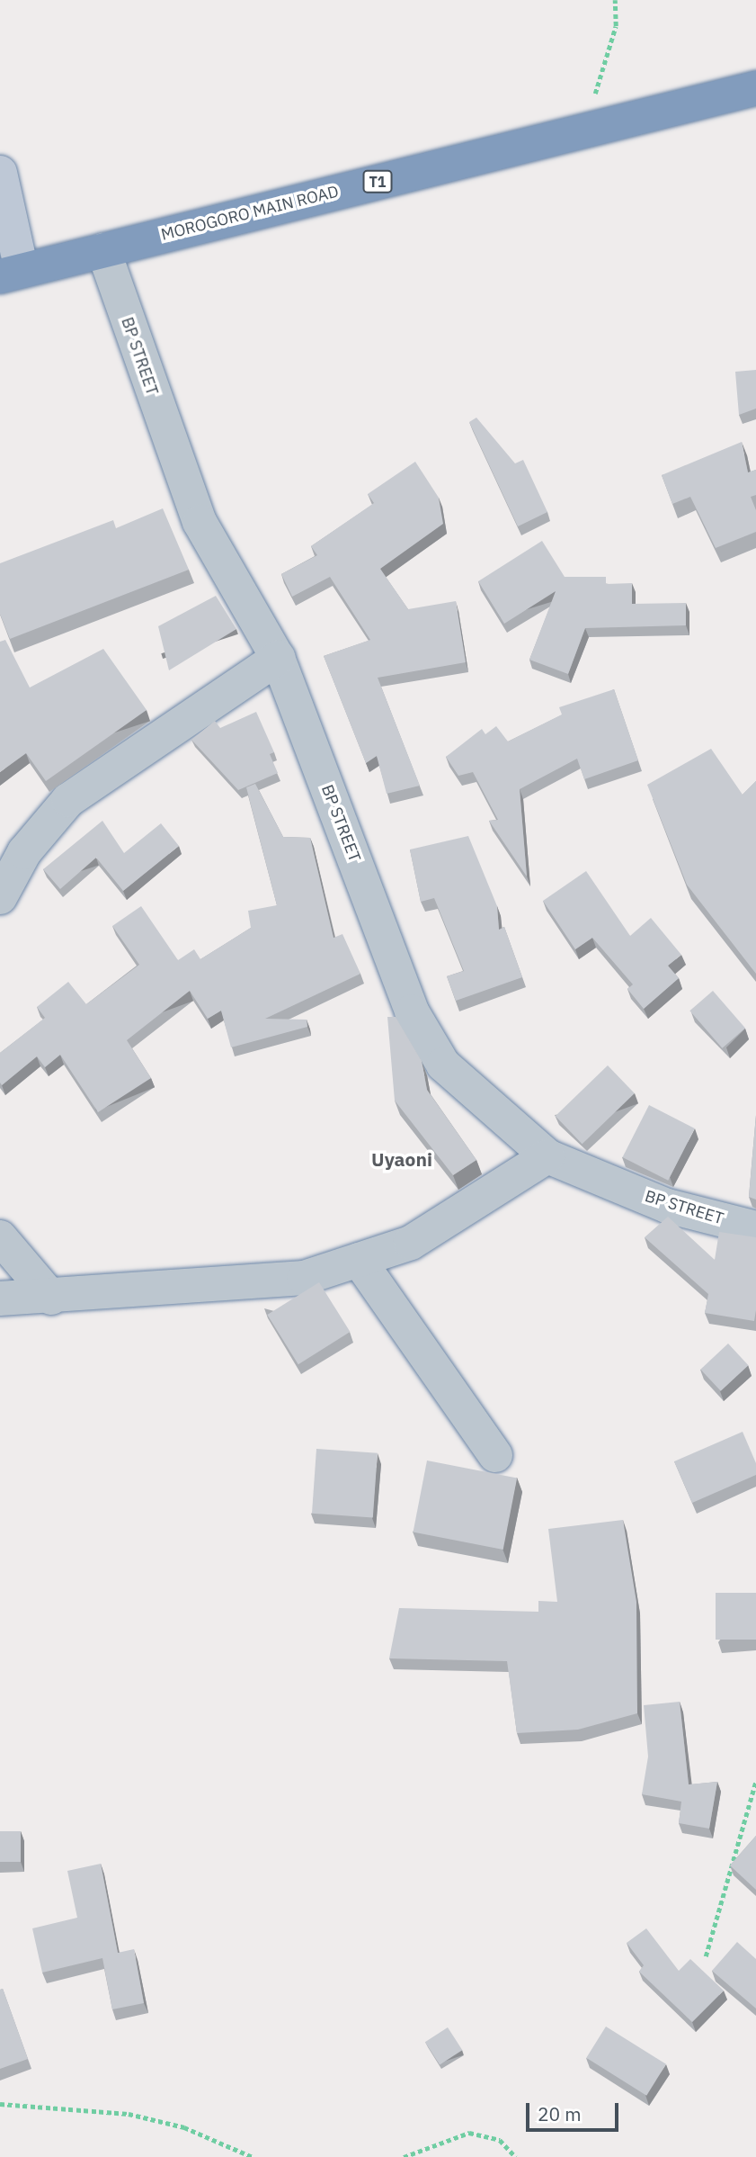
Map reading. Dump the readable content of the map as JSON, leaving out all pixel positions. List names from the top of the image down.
{
  "streets": {
    "highway": ["T1", "MOROGORO MAIN ROAD"],
    "street": ["BP STREET"]
  },
  "crossings": [
    ["MOROGORO MAIN ROAD", "BP STREET"]
  ],
  "districts": ["Uyaoni"],
  "scale_bar": "20 m"
}
